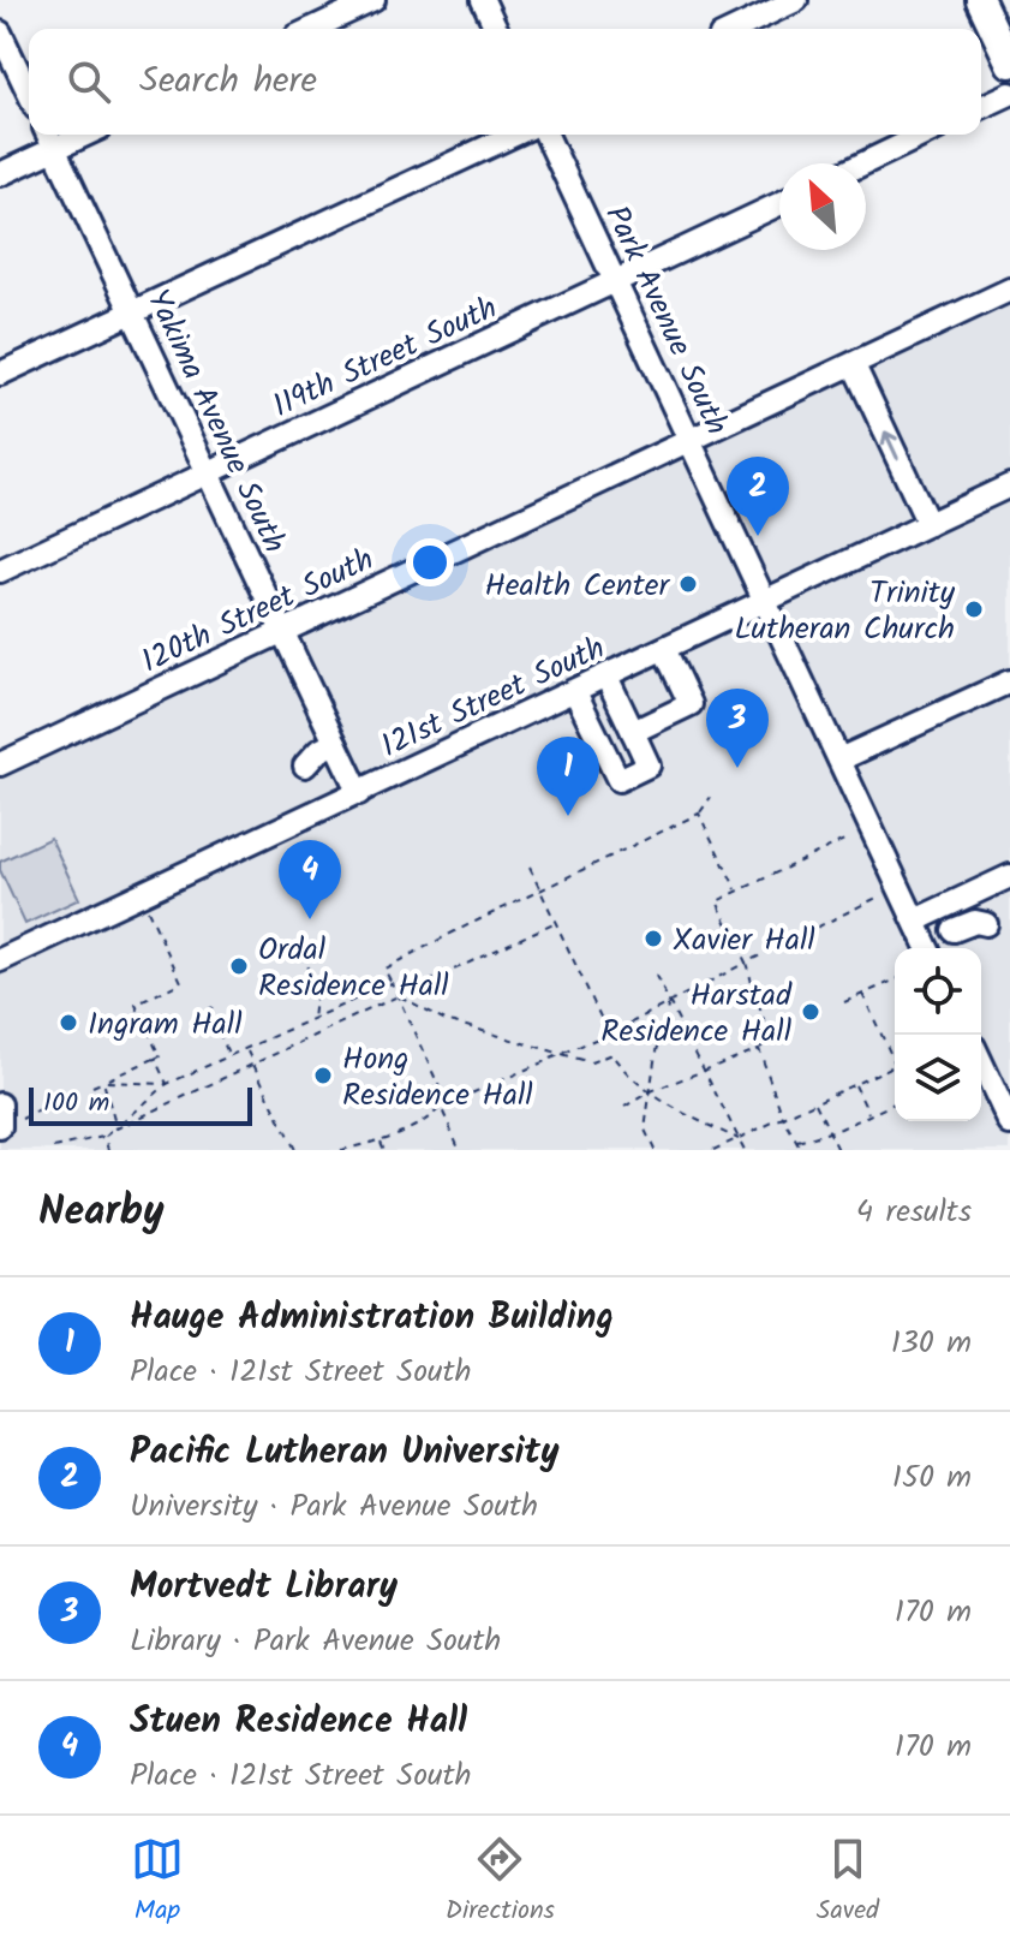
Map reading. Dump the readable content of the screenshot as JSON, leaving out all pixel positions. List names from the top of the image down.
{
  "streets": {
    "street": [
      "Park Avenue South",
      "119th Street South",
      "Yakima Avenue South",
      "120th Street South",
      "121st Street South"
    ]
  },
  "crossings": [
    ["Park Avenue South", "119th Street South"],
    ["Park Avenue South", "120th Street South"],
    ["Park Avenue South", "121st Street South"],
    ["119th Street South", "Yakima Avenue South"],
    ["Yakima Avenue South", "120th Street South"],
    ["Yakima Avenue South", "121st Street South"]
  ],
  "places": [
    "Health Center",
    "Trinity Lutheran Church",
    "Xavier Hall",
    "Ordal Residence Hall",
    "Harstad Residence Hall",
    "Ingram Hall",
    "Hong Residence Hall"
  ],
  "scale_bar": "100 m",
  "north": "top left",
  "page": {
    "search": "Search here",
    "pins": [
      "2",
      "3",
      "1",
      "4"
    ],
    "scale": "100 m",
    "heading": ["Nearby", "4 results"],
    "list": [
      {
        "mark": "1",
        "name": "Hauge Administration Building",
        "note": "Place · 121st Street South",
        "value": "130 m"
      },
      {
        "mark": "2",
        "name": "Pacific Lutheran University",
        "note": "University · Park Avenue South",
        "value": "150 m"
      },
      {
        "mark": "3",
        "name": "Mortvedt Library",
        "note": "Library · Park Avenue South",
        "value": "170 m"
      },
      {
        "mark": "4",
        "name": "Stuen Residence Hall",
        "note": "Place · 121st Street South",
        "value": "170 m"
      }
    ],
    "nav": ["Map", "Directions", "Saved"]
  }
}
